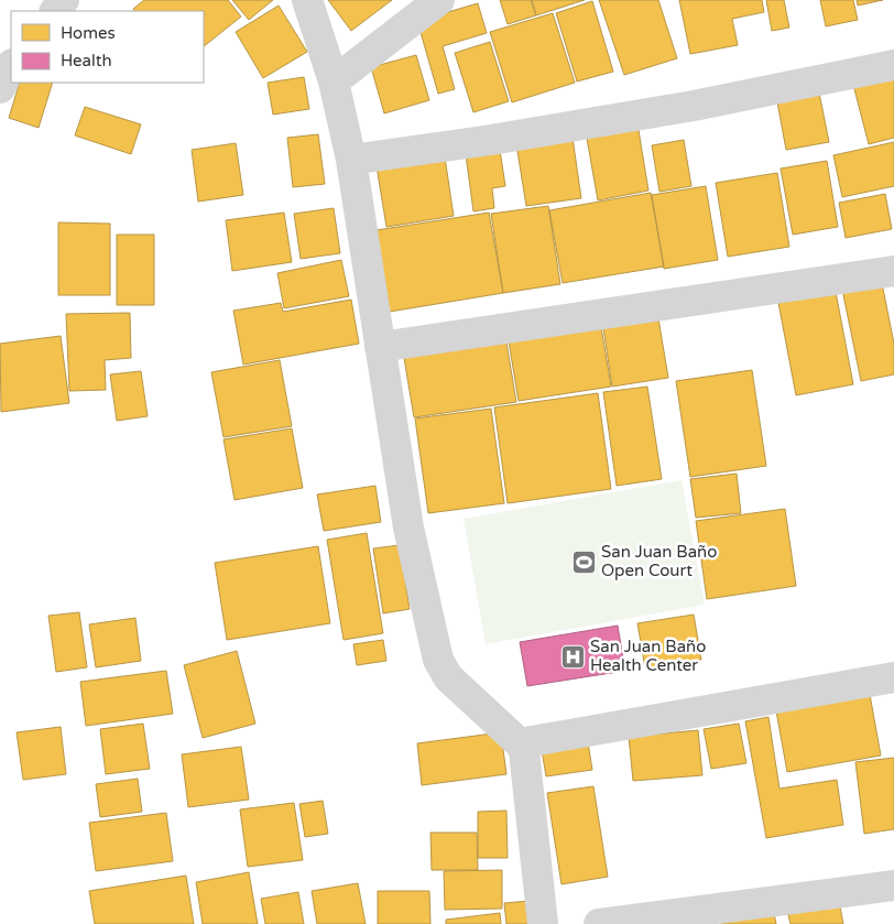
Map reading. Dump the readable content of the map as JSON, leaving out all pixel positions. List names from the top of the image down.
{
  "places": {
    "sports": ["San Juan Baño Open Court"],
    "hospital": ["San Juan Baño Health Center"]
  },
  "legend": ["Homes", "Health"]
}
